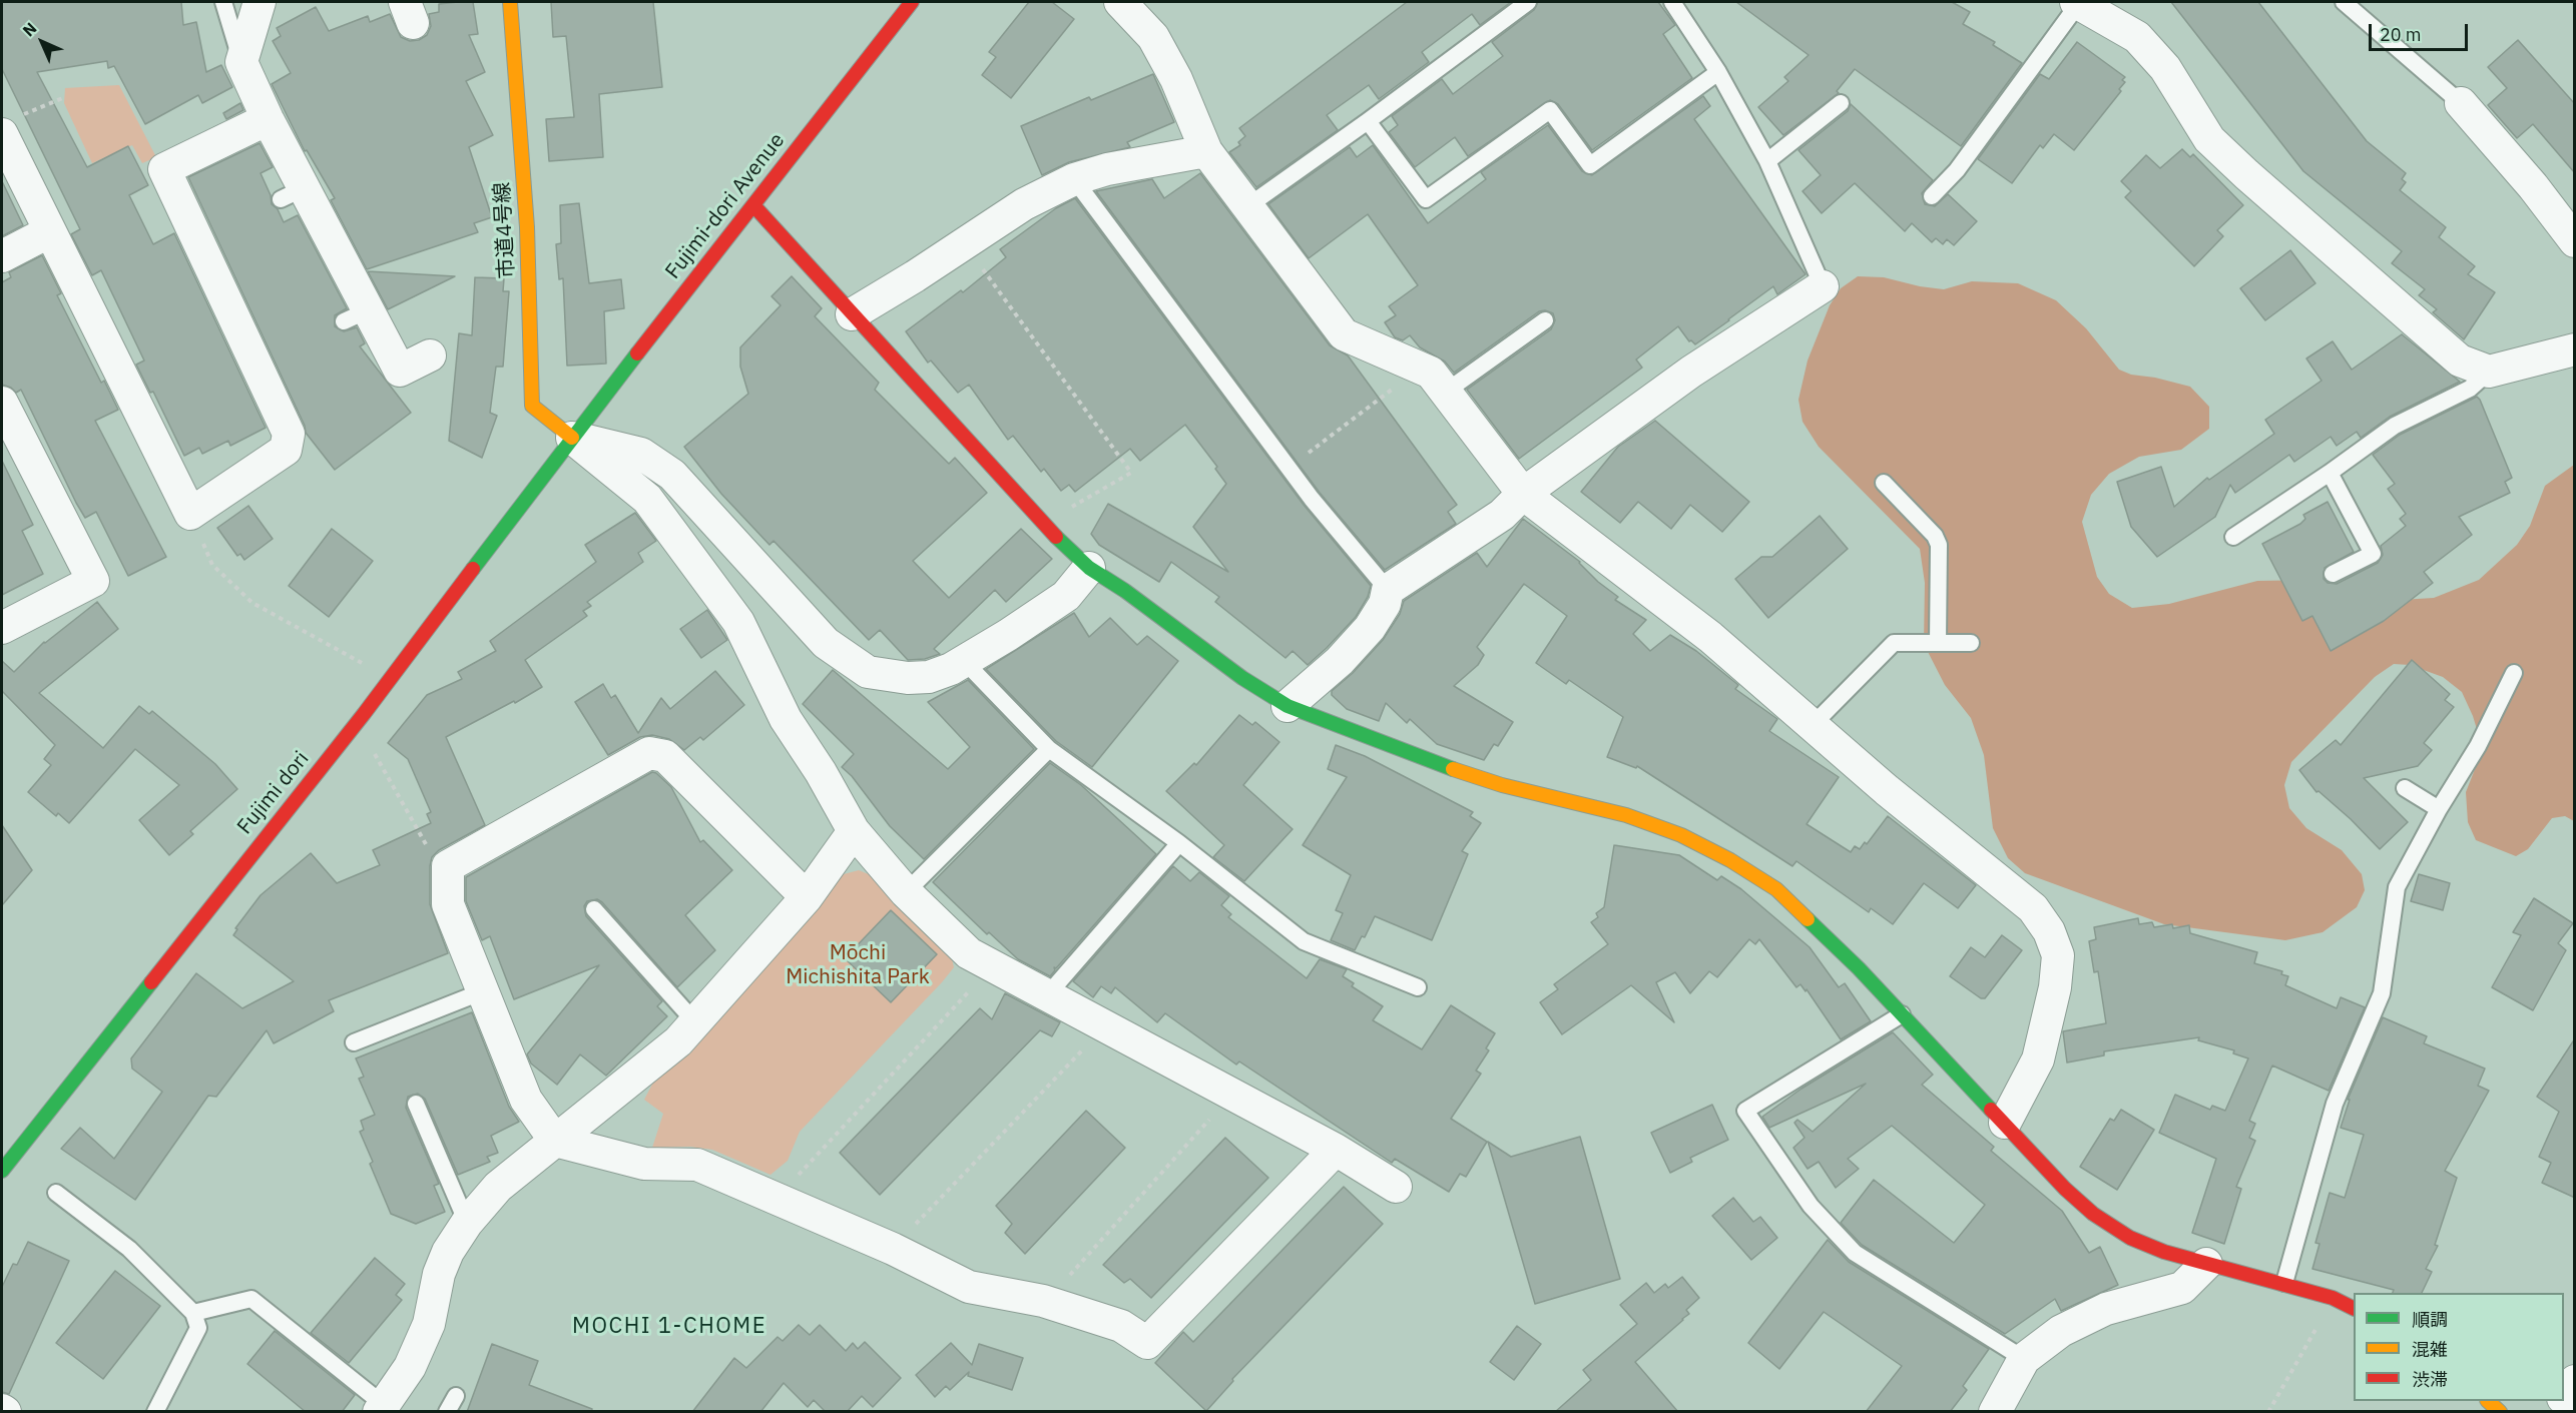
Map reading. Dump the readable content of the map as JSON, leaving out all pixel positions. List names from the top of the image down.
{
  "streets": {
    "street": ["Fujimi-dori Avenue", "市道4号線", "Fujimi dori"]
  },
  "crossings": [
    ["Fujimi-dori Avenue", "市道4号線"],
    ["Fujimi-dori Avenue", "Fujimi dori"],
    ["市道4号線", "Fujimi dori"]
  ],
  "districts": ["MOCHI 1-CHOME"],
  "parks": ["Mōchi Michishita Park"],
  "legend": ["順調", "混雑", "渋滞"],
  "scale_bar": "20 m",
  "north": "top left"
}
